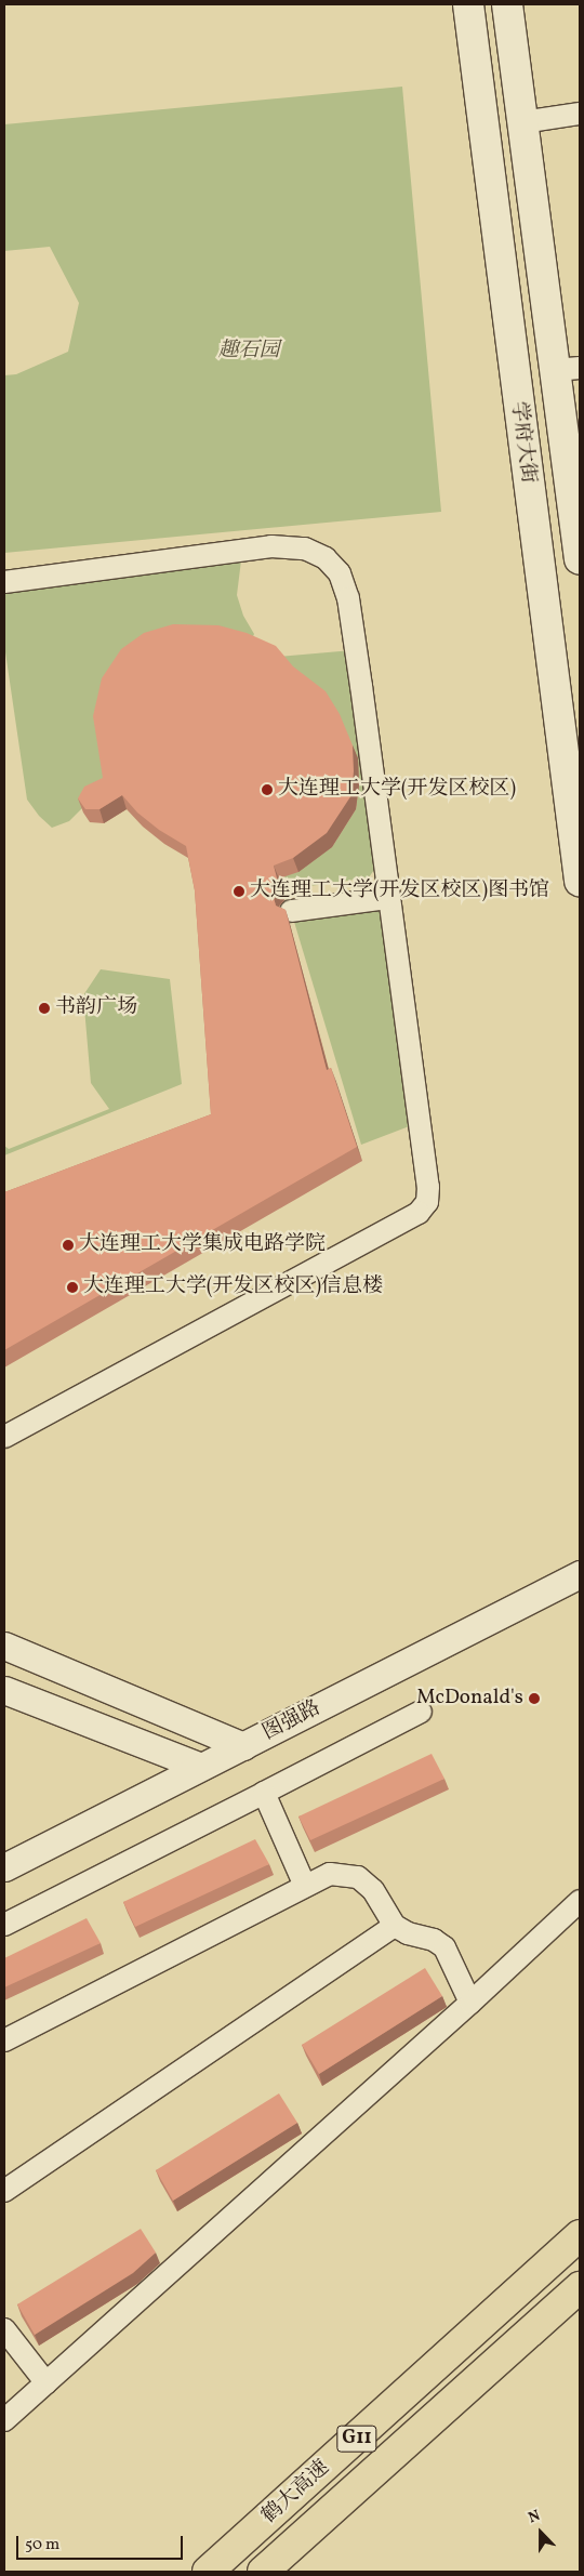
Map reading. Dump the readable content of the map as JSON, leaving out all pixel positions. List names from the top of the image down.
{
  "streets": {
    "highway": ["G11", "鹤大高速"],
    "main road": ["学府大街"],
    "street": ["图强路"]
  },
  "parks": ["趣石园"],
  "places": [
    "大连理工大学(开发区校区)",
    "大连理工大学(开发区校区)图书馆",
    "书韵广场",
    "大连理工大学集成电路学院",
    "大连理工大学(开发区校区)信息楼",
    "McDonald's"
  ],
  "scale_bar": "50 m",
  "north": "top"
}
